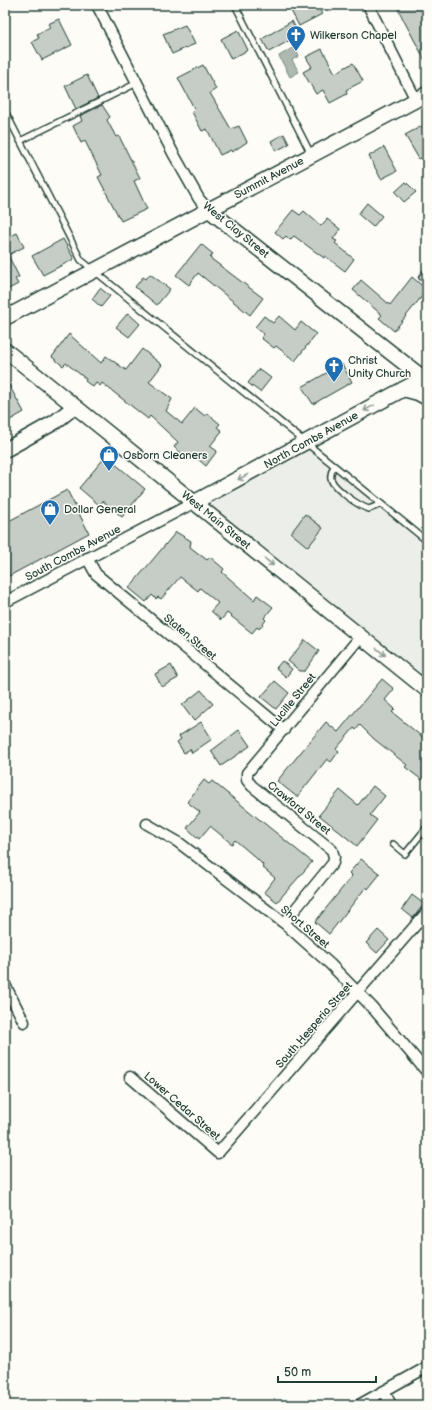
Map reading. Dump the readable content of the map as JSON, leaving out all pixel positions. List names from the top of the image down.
{
  "streets": {
    "street": [
      "Summit Avenue",
      "West Clay Street",
      "North Combs Avenue",
      "West Main Street",
      "South Combs Avenue",
      "Staten Street",
      "Lucille Street",
      "Crawford Street",
      "Short Street",
      "South Hesperia Street",
      "Lower Cedar Street"
    ]
  },
  "crossings": [
    ["Summit Avenue", "West Clay Street"],
    ["West Clay Street", "North Combs Avenue"],
    ["North Combs Avenue", "West Main Street"],
    ["North Combs Avenue", "South Combs Avenue"],
    ["West Main Street", "South Combs Avenue"],
    ["West Main Street", "Lucille Street"],
    ["South Combs Avenue", "Staten Street"],
    ["Staten Street", "Lucille Street"],
    ["Lucille Street", "Crawford Street"],
    ["Crawford Street", "Short Street"],
    ["Short Street", "South Hesperia Street"],
    ["South Hesperia Street", "Lower Cedar Street"]
  ],
  "one_way": ["North Combs Avenue", "West Main Street"],
  "places": {
    "church": ["Wilkerson Chapel", "Christ Unity Church"],
    "shop": ["Osborn Cleaners", "Dollar General"]
  },
  "scale_bar": "50 m"
}
